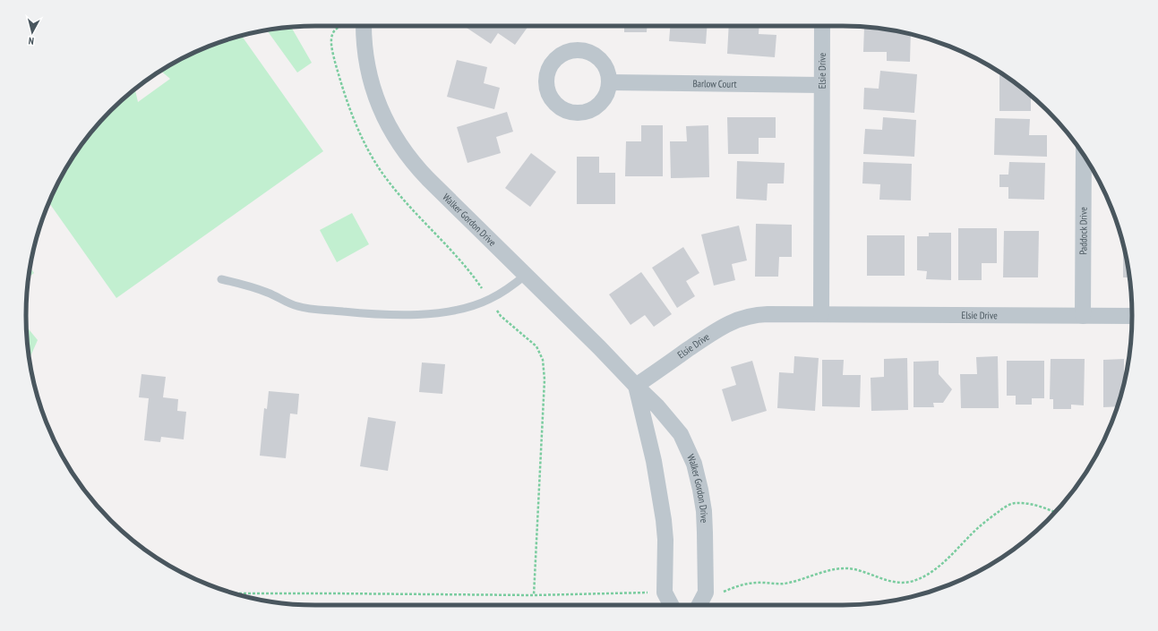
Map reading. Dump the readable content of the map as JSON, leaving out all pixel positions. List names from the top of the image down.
{
  "streets": {
    "street": [
      "Elsie Drive",
      "Barlow Court",
      "Walker Gordon Drive",
      "Paddock Drive"
    ]
  },
  "crossings": [
    ["Elsie Drive", "Barlow Court"],
    ["Elsie Drive", "Walker Gordon Drive"],
    ["Elsie Drive", "Paddock Drive"]
  ],
  "north": "bottom"
}
